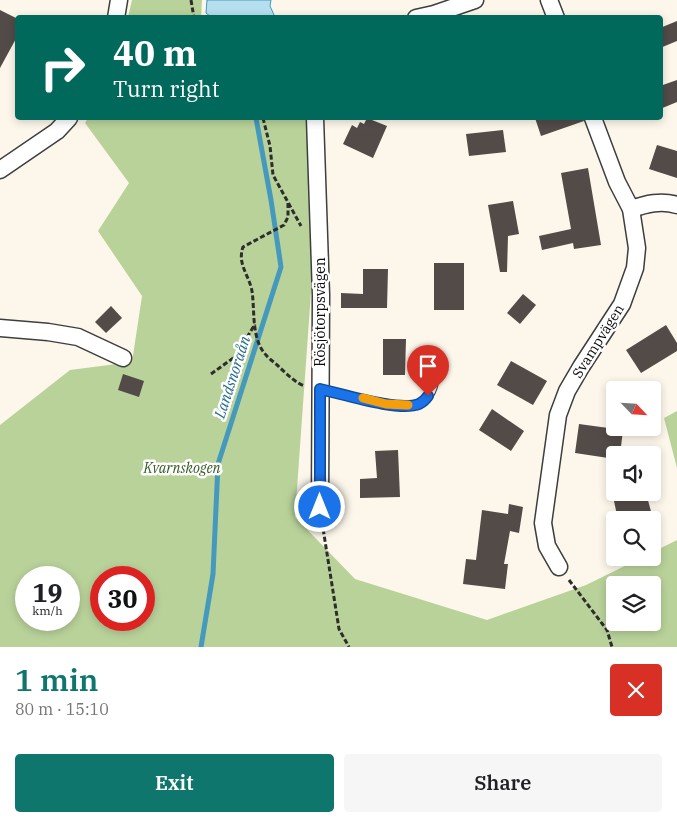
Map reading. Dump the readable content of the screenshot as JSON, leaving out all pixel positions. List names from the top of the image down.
{
  "streets": {
    "street": ["Rösjötorpsvägen", "Svampvägen"]
  },
  "water": ["Landsnoraån"],
  "parks": ["Kvarnskogen"],
  "north": "bottom right",
  "page": {
    "turn": ["40 m", "Turn right"],
    "speed": "19 km/h",
    "limit": "30",
    "heading": ["1 min", "80 m · 15:10"],
    "buttons": ["Exit", "Share"]
  }
}
